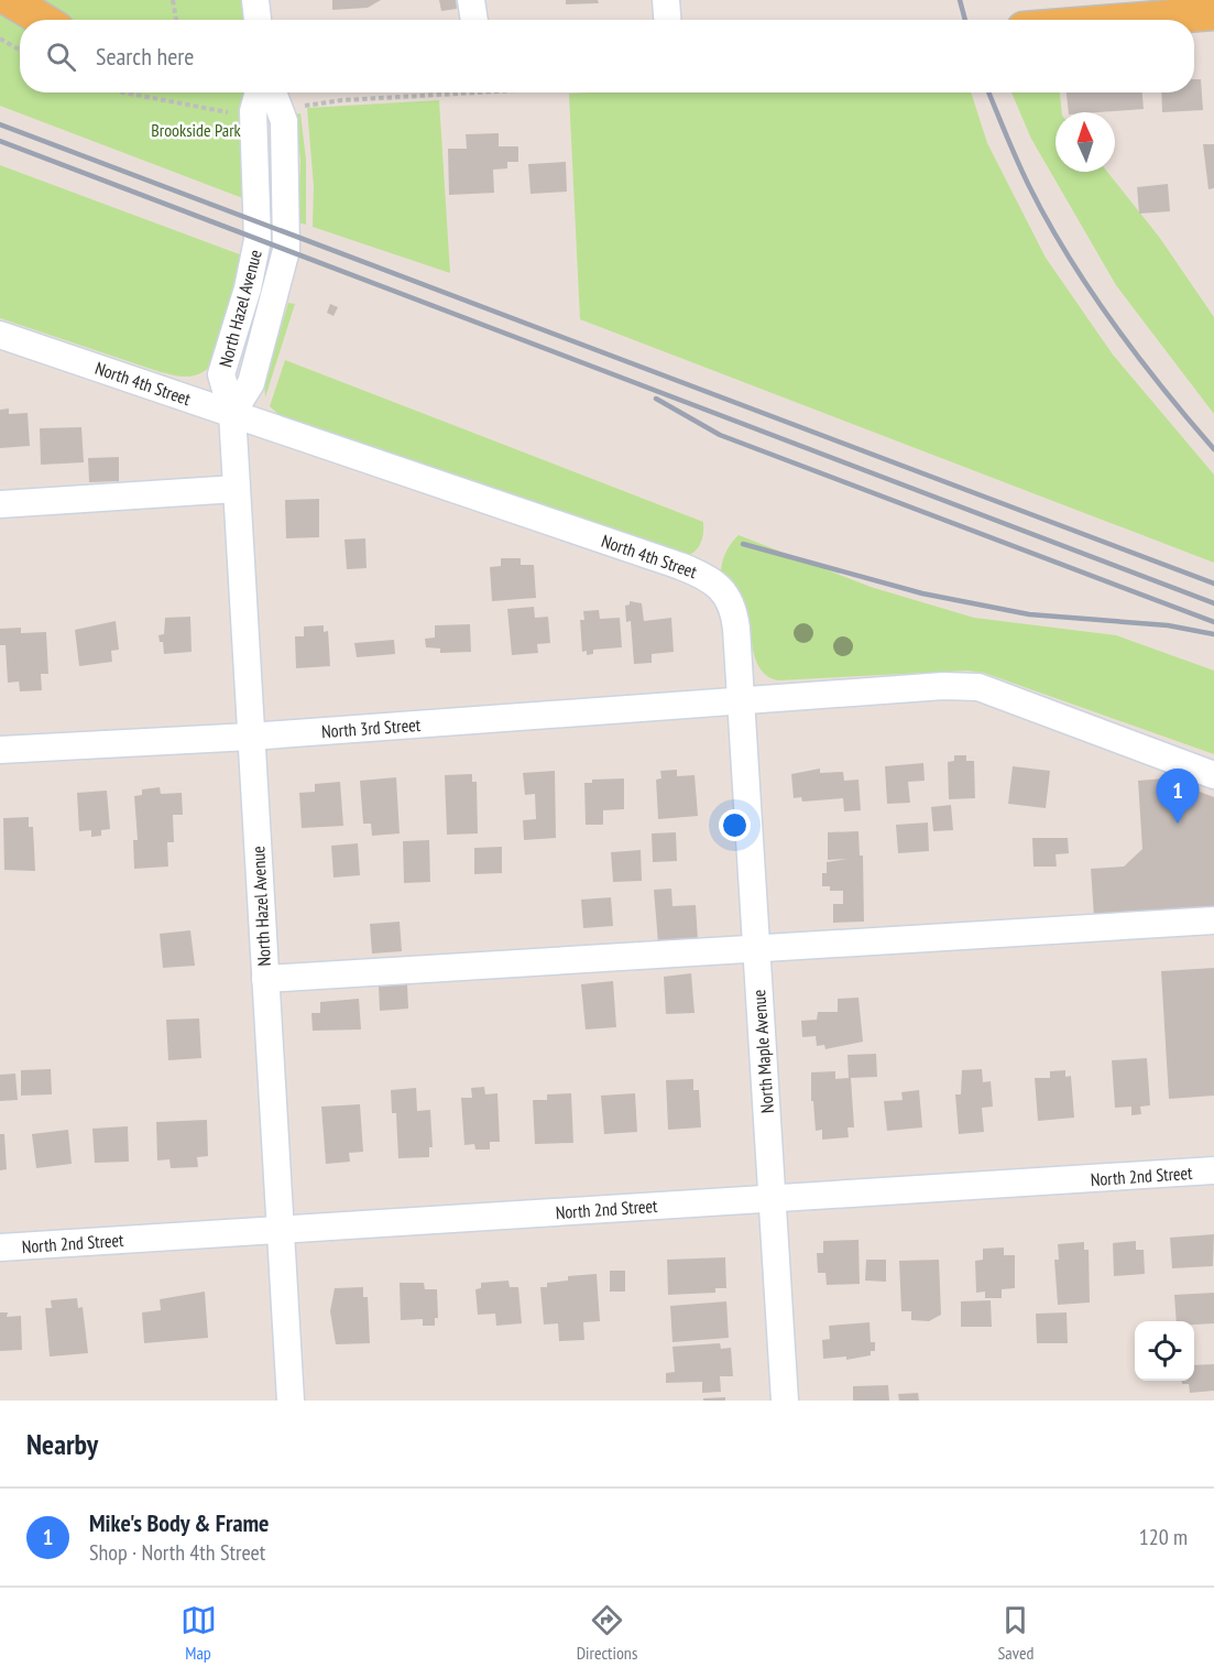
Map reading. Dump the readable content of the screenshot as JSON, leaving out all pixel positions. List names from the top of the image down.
{
  "streets": {
    "street": [
      "North Hazel Avenue",
      "North 4th Street",
      "North 3rd Street",
      "North Maple Avenue",
      "North 2nd Street"
    ]
  },
  "crossings": [
    ["North Hazel Avenue", "North 4th Street"],
    ["North Hazel Avenue", "North 3rd Street"],
    ["North Hazel Avenue", "North 2nd Street"],
    ["North 4th Street", "North 3rd Street"],
    ["North 4th Street", "North Maple Avenue"],
    ["North 3rd Street", "North Maple Avenue"],
    ["North Maple Avenue", "North 2nd Street"]
  ],
  "parks": ["Brookside Park"],
  "north": "top",
  "page": {
    "search": "Search here",
    "pins": "1",
    "heading": "Nearby",
    "list": [
      {
        "mark": "1",
        "name": "Mike's Body & Frame",
        "note": "Shop · North 4th Street",
        "value": "120 m"
      }
    ],
    "nav": ["Map", "Directions", "Saved"]
  }
}
